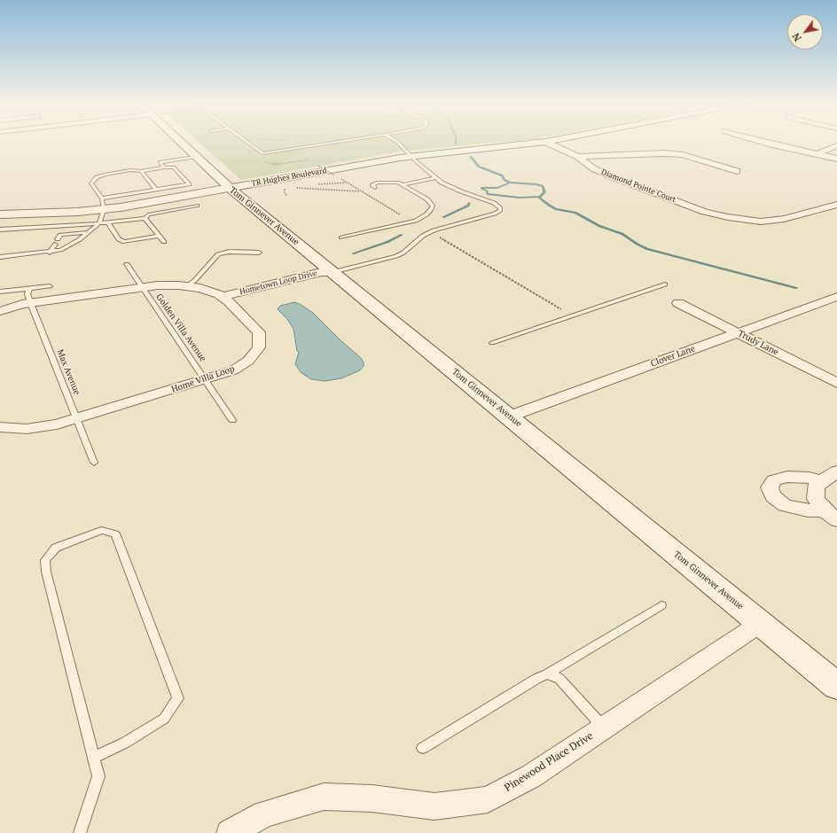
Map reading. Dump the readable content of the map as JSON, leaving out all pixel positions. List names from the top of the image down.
{
  "streets": {
    "main road": ["TR Hughes Boulevard", "Tom Ginnever Avenue"],
    "street": [
      "Diamond Pointe Court",
      "Hometown Loop Drive",
      "Trudy Lane",
      "Clover Lane",
      "Home Villa Loop",
      "Pinewood Place Drive"
    ],
    "lane": ["Golden Villa Avenue", "Max Avenue"]
  },
  "crossings": [
    ["TR Hughes Boulevard", "Tom Ginnever Avenue"],
    ["Tom Ginnever Avenue", "Hometown Loop Drive"],
    ["Tom Ginnever Avenue", "Clover Lane"],
    ["Tom Ginnever Avenue", "Pinewood Place Drive"],
    ["Hometown Loop Drive", "Home Villa Loop"],
    ["Golden Villa Avenue", "Home Villa Loop"],
    ["Trudy Lane", "Clover Lane"],
    ["Max Avenue", "Home Villa Loop"]
  ],
  "north": "bottom left"
}
